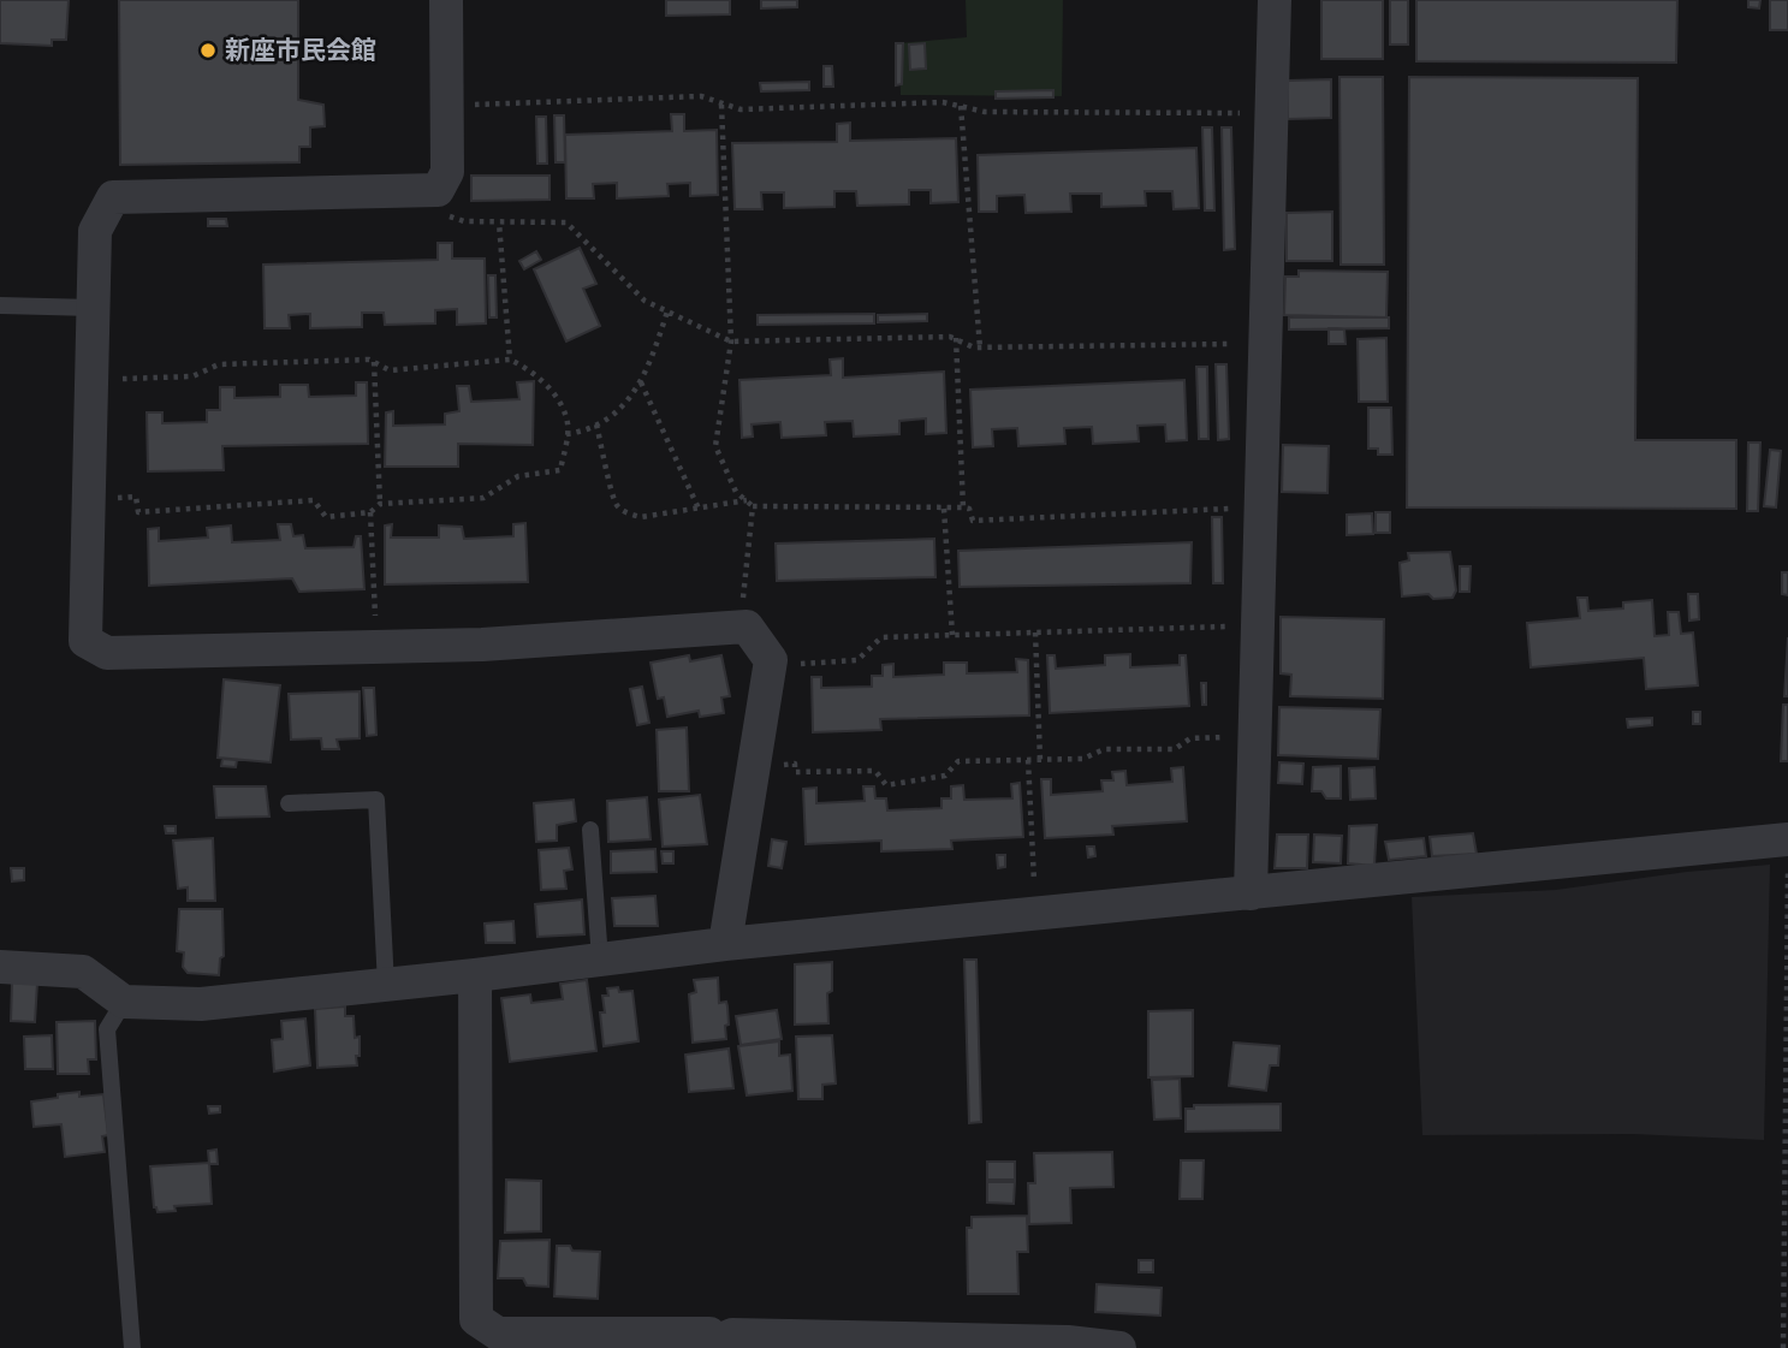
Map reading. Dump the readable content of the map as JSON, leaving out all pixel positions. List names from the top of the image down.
{
  "places": ["新座市民会館"]
}
